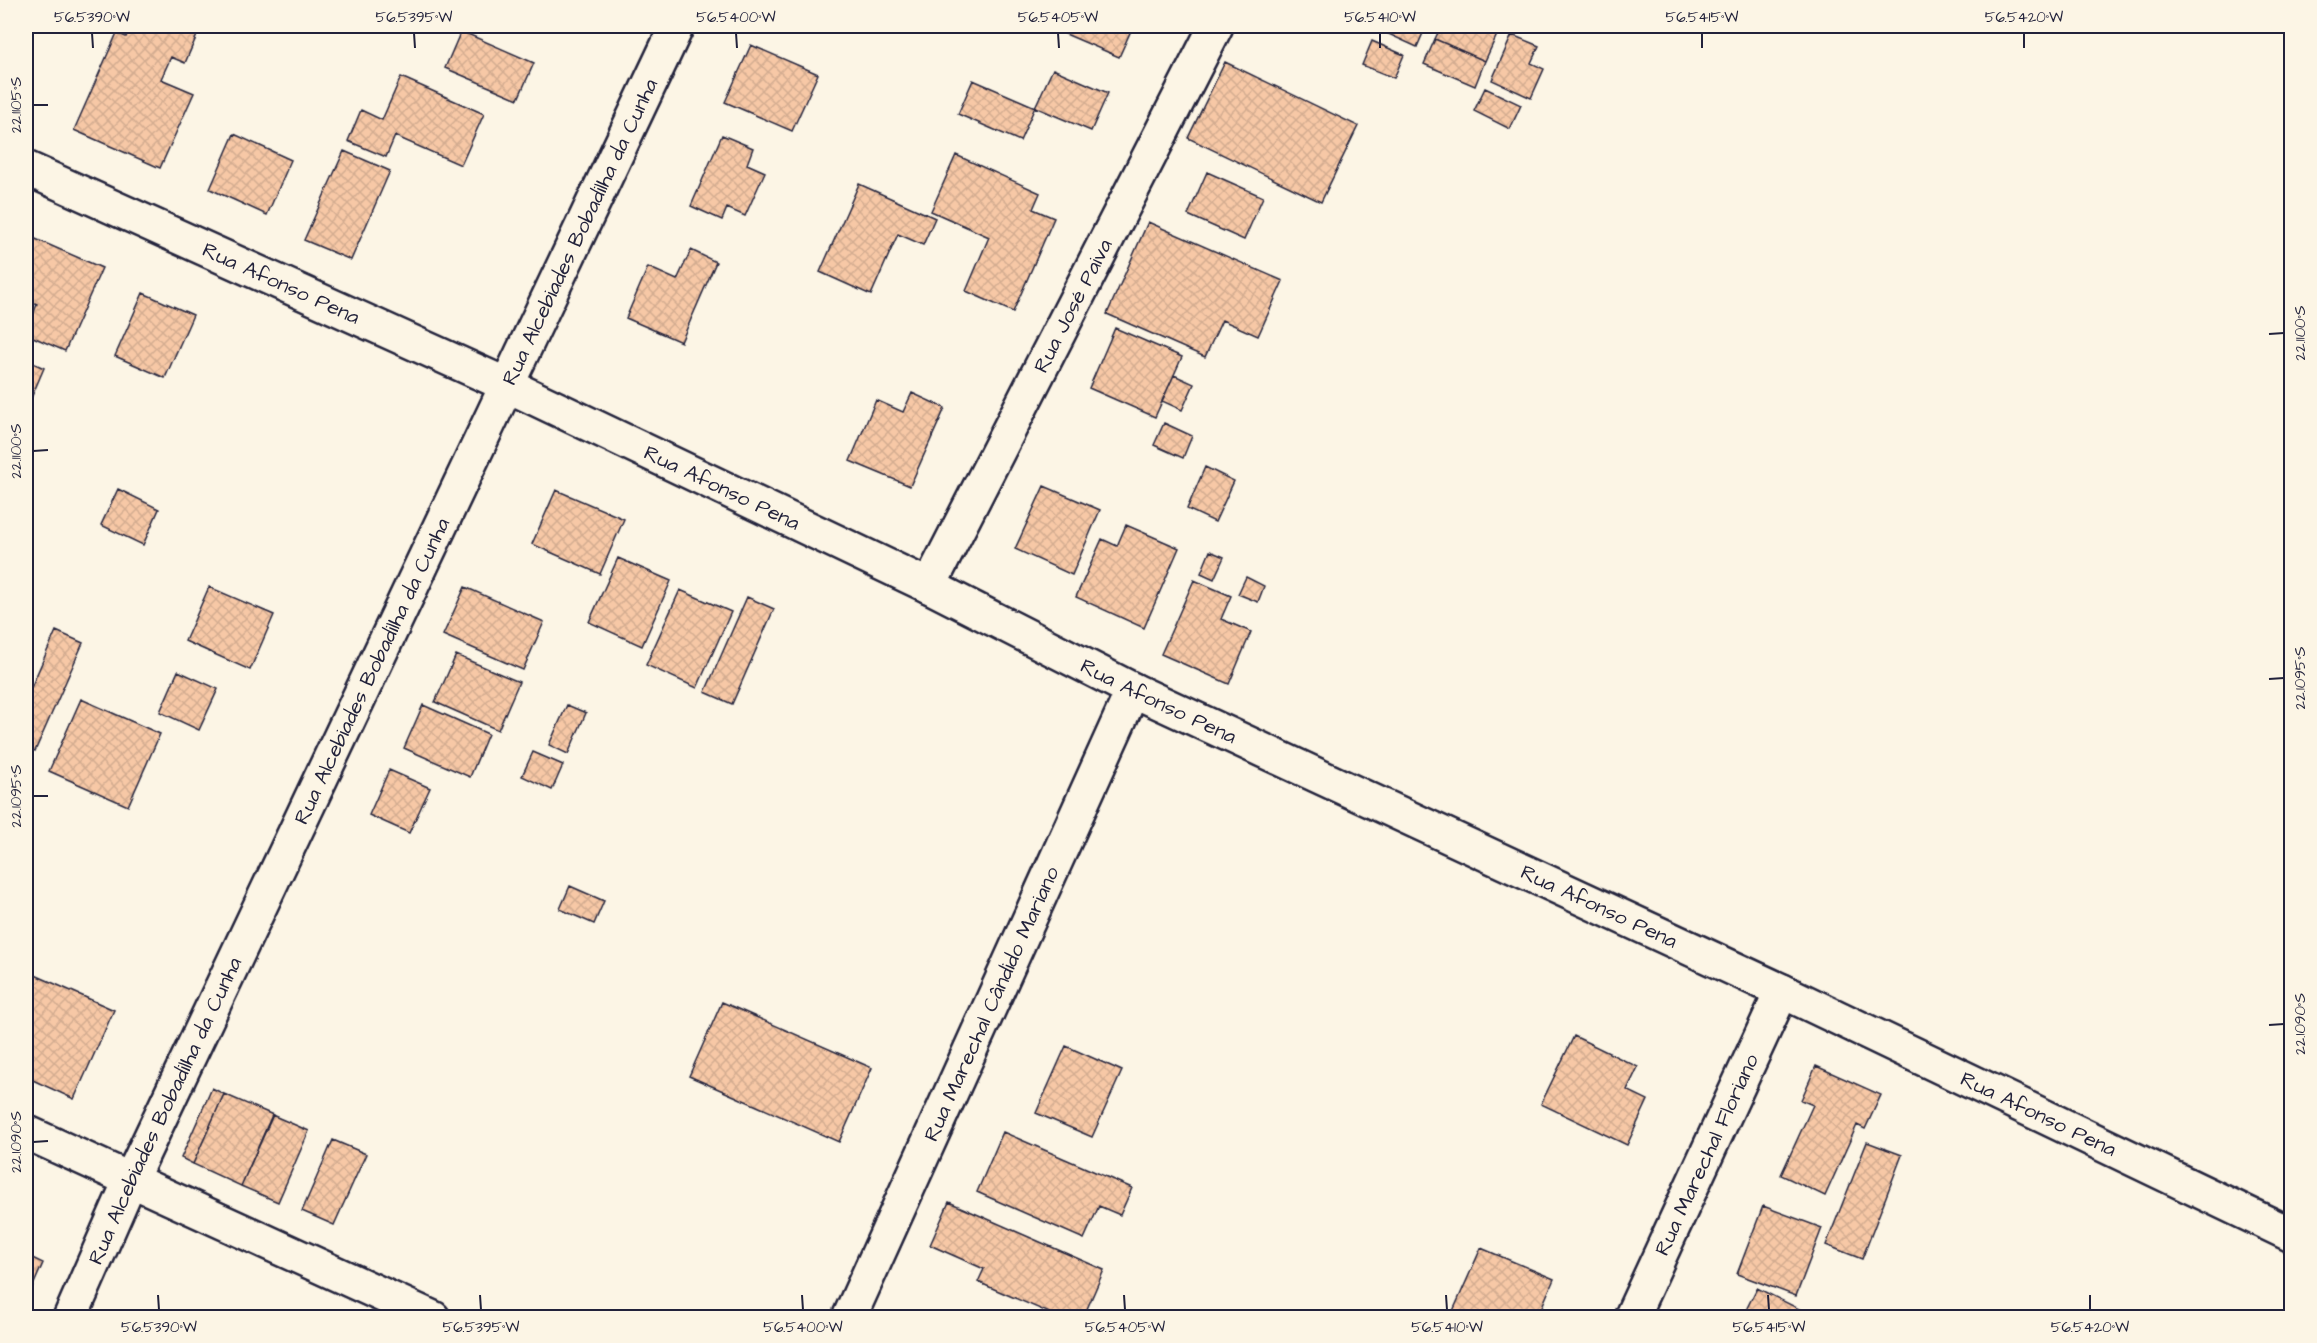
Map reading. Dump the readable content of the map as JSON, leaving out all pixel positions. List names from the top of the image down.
{
  "streets": {
    "street": [
      "Rua Alcebiades Bobadilha da Cunha",
      "Rua Afonso Pena",
      "Rua José Paiva",
      "Rua Marechal Cândido Mariano",
      "Rua Marechal Floriano"
    ]
  },
  "crossings": [
    ["Rua Alcebiades Bobadilha da Cunha", "Rua Afonso Pena"],
    ["Rua Afonso Pena", "Rua José Paiva"],
    ["Rua Afonso Pena", "Rua Marechal Cândido Mariano"],
    ["Rua Afonso Pena", "Rua Marechal Floriano"]
  ],
  "coordinates": [
    "56.5390°W",
    "56.5395°W",
    "56.5400°W",
    "56.5405°W",
    "56.5410°W",
    "56.5415°W",
    "56.5420°W",
    "22.1105°S",
    "22.1100°S",
    "22.1095°S",
    "22.1090°S"
  ]
}
